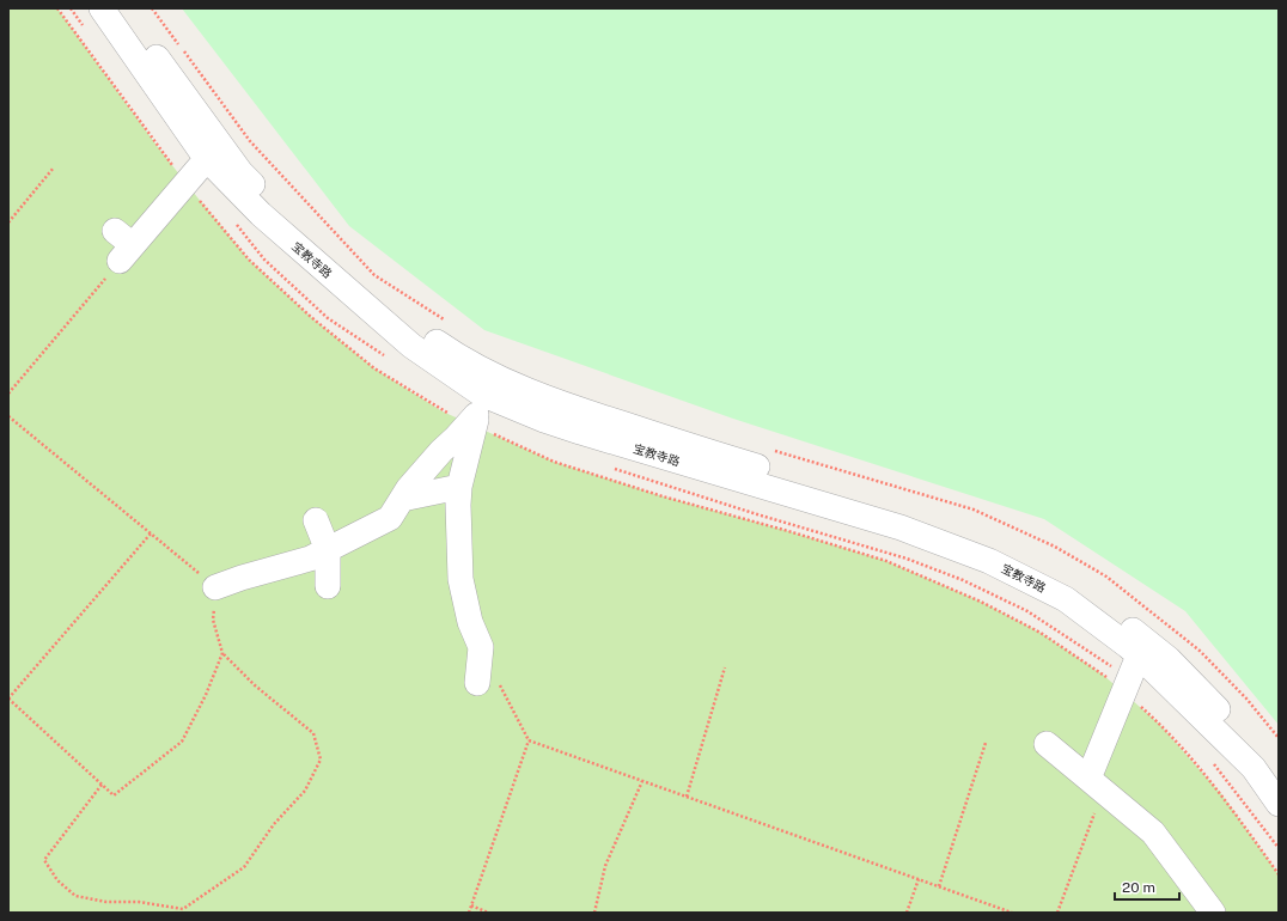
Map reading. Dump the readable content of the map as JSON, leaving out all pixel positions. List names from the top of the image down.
{
  "streets": {
    "street": ["宝教寺路"]
  },
  "scale_bar": "20 m"
}
